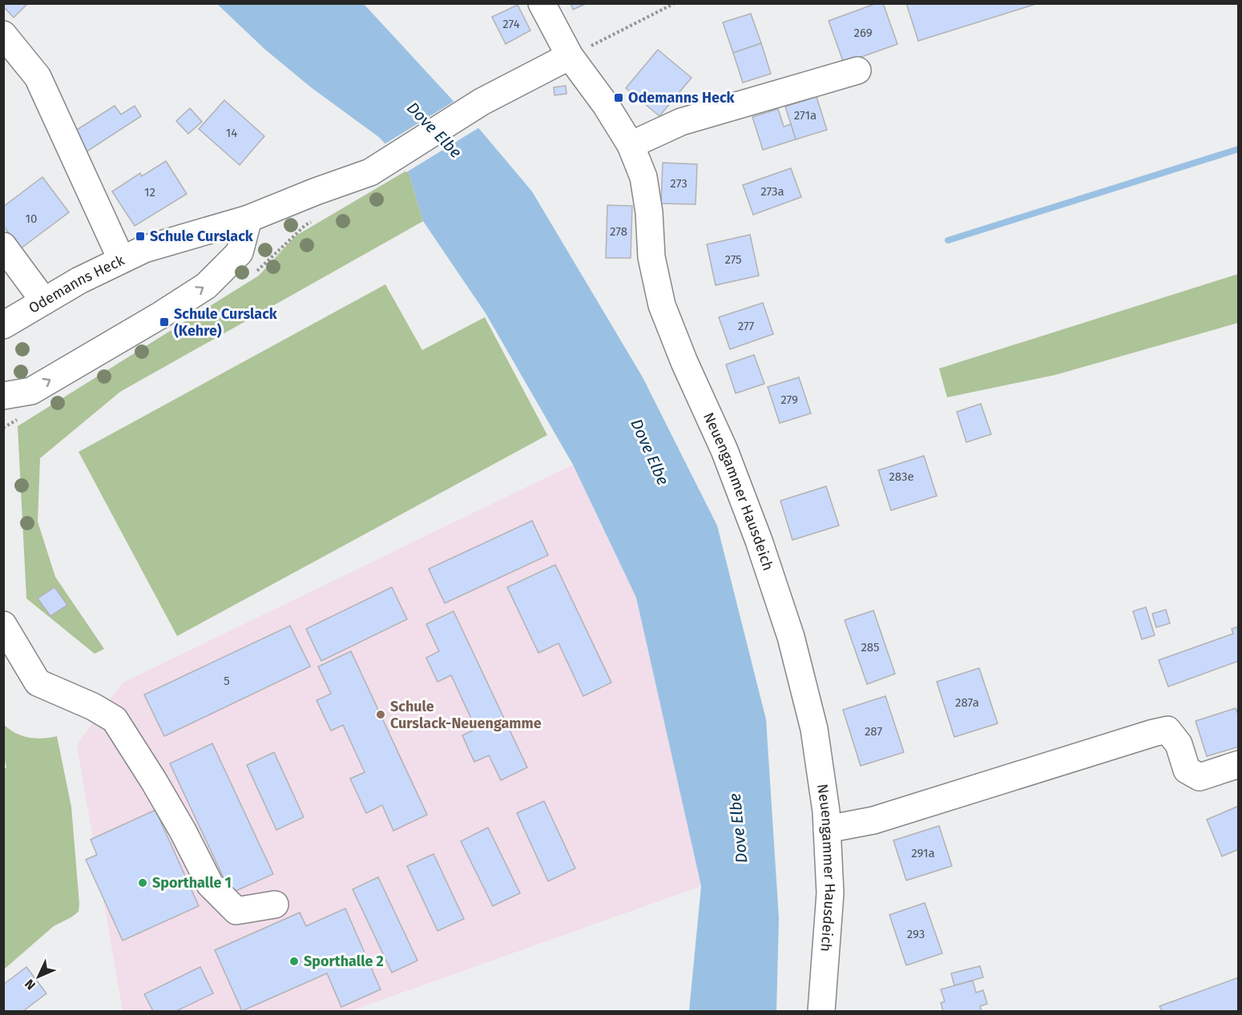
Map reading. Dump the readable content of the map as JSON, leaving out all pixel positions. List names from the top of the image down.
{
  "streets": {
    "street": ["Odemanns Heck", "Neuengammer Hausdeich"]
  },
  "crossings": [
    ["Odemanns Heck", "Neuengammer Hausdeich"]
  ],
  "water": ["Dove Elbe"],
  "places": {
    "transit": ["Odemanns Heck", "Schule Curslack", "Schule Curslack (Kehre)"],
    "other": ["Schule Curslack-Neuengamme", "Sporthalle 1", "Sporthalle 2"]
  },
  "house_numbers": [
    "274",
    "269",
    "271a",
    "14",
    "273",
    "273a",
    "12",
    "10",
    "278",
    "275",
    "277",
    "279",
    "283e",
    "285",
    "5",
    "287a",
    "287",
    "291a",
    "293"
  ],
  "north": "bottom left"
}
